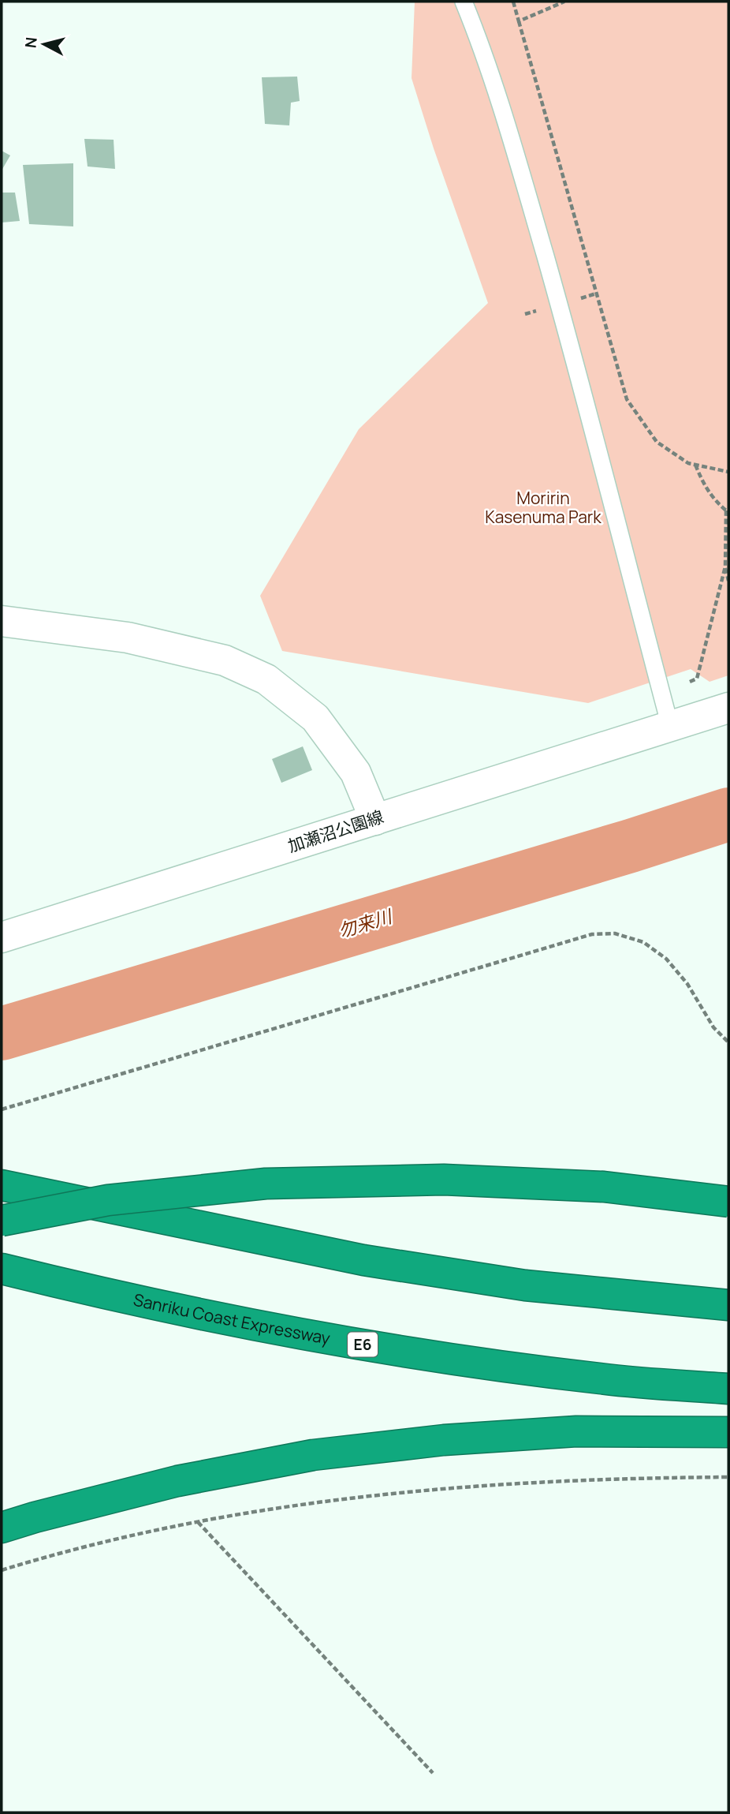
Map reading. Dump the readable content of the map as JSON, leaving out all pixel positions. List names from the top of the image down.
{
  "streets": {
    "highway": ["Sanriku Coast Expressway", "E6"],
    "main road": ["加瀬沼公園線"]
  },
  "water": ["勿来川"],
  "parks": ["Moririn Kasenuma Park"],
  "north": "left"
}
